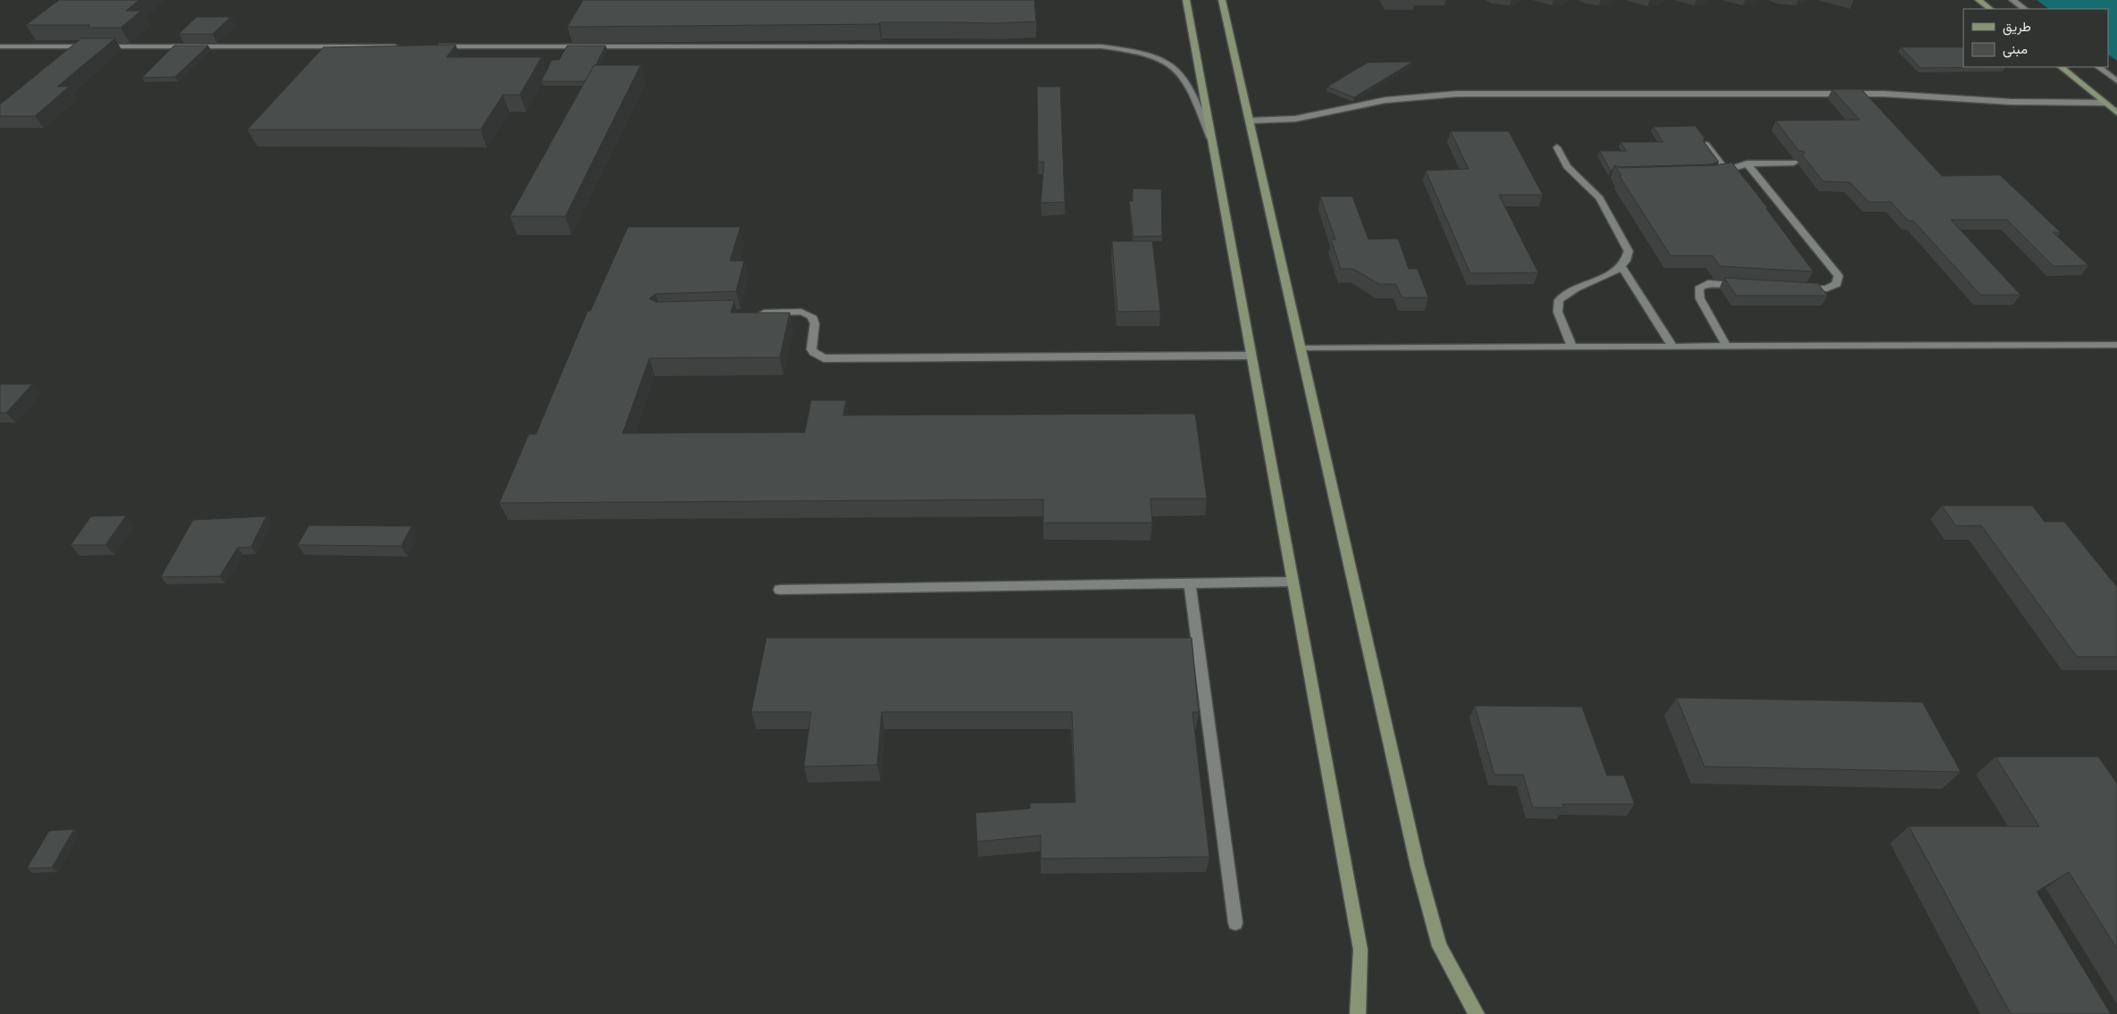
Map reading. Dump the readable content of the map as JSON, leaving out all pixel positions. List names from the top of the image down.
{
  "legend": ["طريق", "مبنى"]
}
